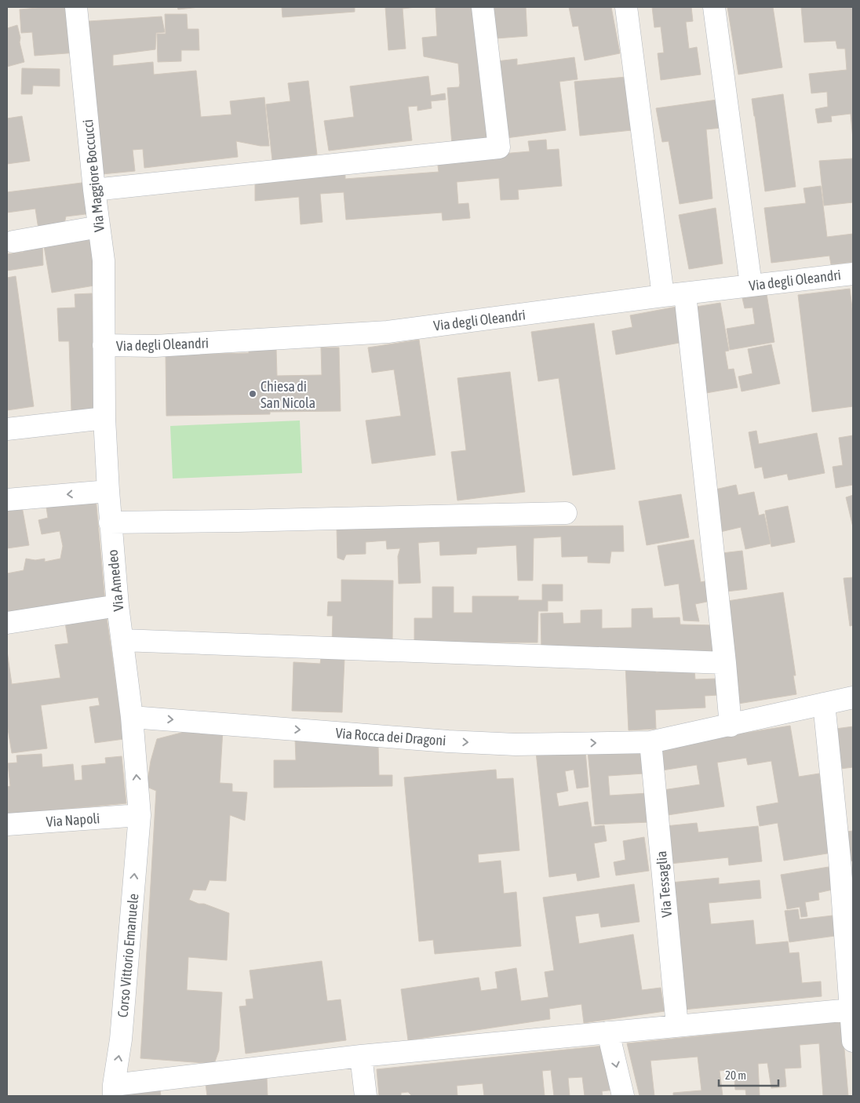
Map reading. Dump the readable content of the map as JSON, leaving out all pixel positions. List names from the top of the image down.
{
  "streets": {
    "street": [
      "Via Maggiore Boccucci",
      "Via degli Oleandri",
      "Via Amedeo",
      "Via Rocca dei Dragoni",
      "Via Napoli",
      "Via Tessaglia",
      "Corso Vittorio Emanuele"
    ]
  },
  "crossings": [
    ["Via Maggiore Boccucci", "Via degli Oleandri"],
    ["Via Maggiore Boccucci", "Via Amedeo"],
    ["Via degli Oleandri", "Via Amedeo"],
    ["Via Amedeo", "Via Rocca dei Dragoni"],
    ["Via Amedeo", "Via Napoli"],
    ["Via Amedeo", "Corso Vittorio Emanuele"],
    ["Via Rocca dei Dragoni", "Via Tessaglia"],
    ["Via Napoli", "Corso Vittorio Emanuele"]
  ],
  "one_way": ["Corso Vittorio Emanuele"],
  "places": ["Chiesa di San Nicola"],
  "scale_bar": "20 m"
}
